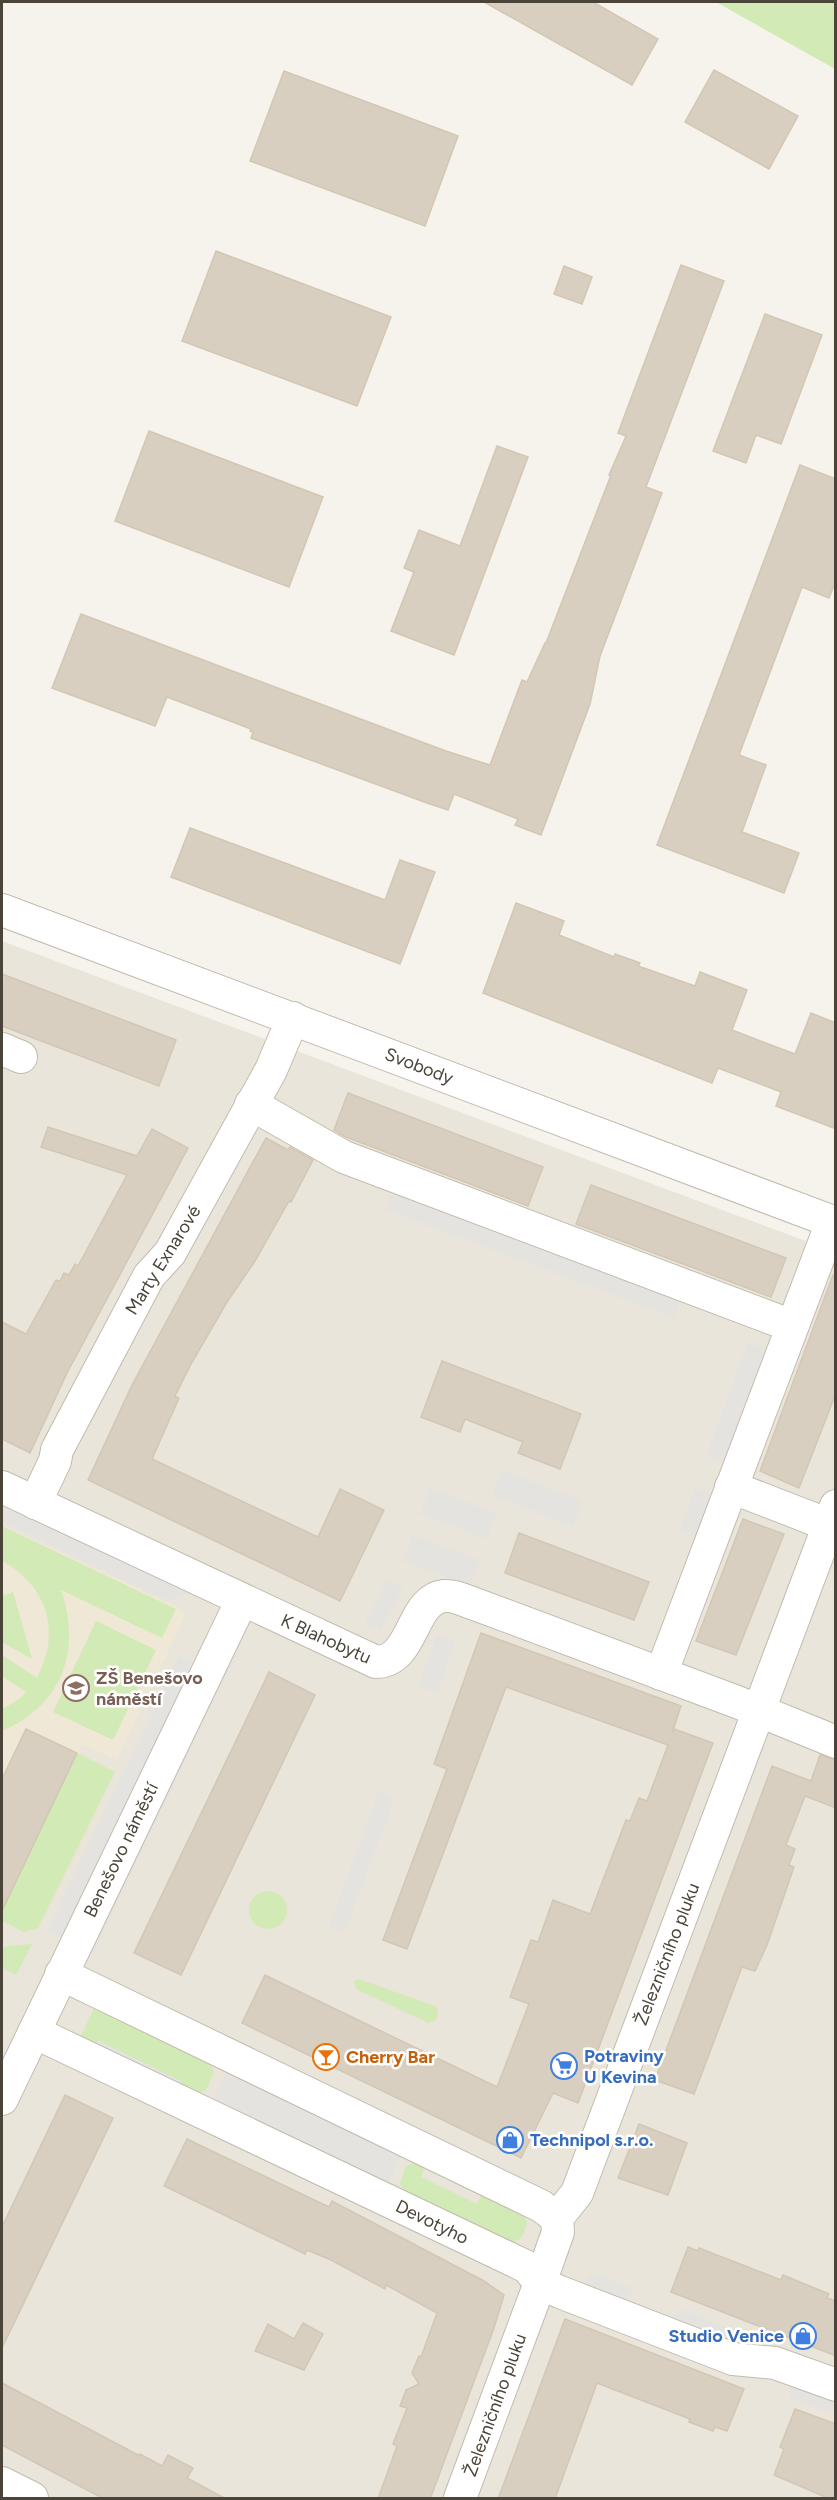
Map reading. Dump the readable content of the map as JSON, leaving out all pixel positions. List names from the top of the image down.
{
  "streets": {
    "street": [
      "Svobody",
      "Marty Exnarové",
      "K Blahobytu",
      "Benešovo náměstí",
      "Železničního pluku",
      "Devotyho"
    ]
  },
  "crossings": [
    ["Svobody", "Marty Exnarové"],
    ["Marty Exnarové", "K Blahobytu"],
    ["K Blahobytu", "Benešovo náměstí"],
    ["K Blahobytu", "Železničního pluku"],
    ["Benešovo náměstí", "Devotyho"],
    ["Železničního pluku", "Devotyho"]
  ],
  "places": {
    "school or university": ["ZŠ Benešovo náměstí"],
    "bar": ["Cherry Bar"],
    "supermarket": ["Potraviny U Kevina"],
    "shop": ["Technipol s.r.o.", "Studio Venice"]
  }
}
